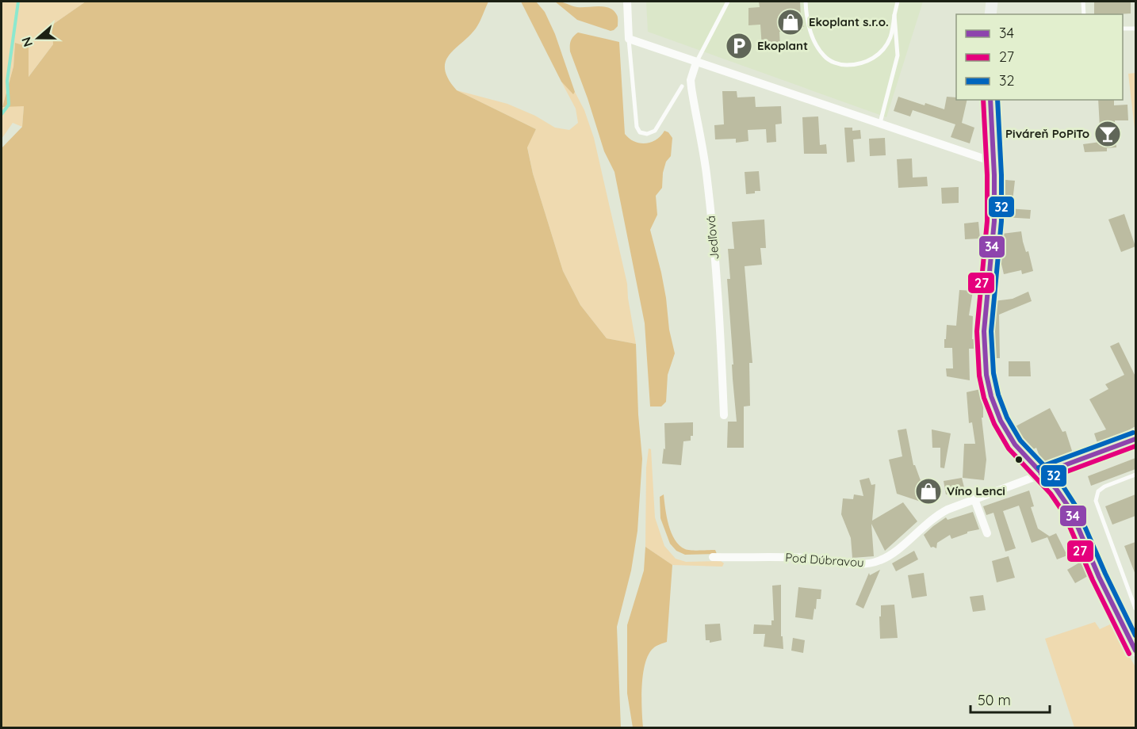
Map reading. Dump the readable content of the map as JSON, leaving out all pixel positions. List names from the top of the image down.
{
  "streets": {
    "street": ["Jedľová", "Pod Dúbravou"]
  },
  "places": {
    "shop": ["Ekoplant s.r.o.", "Víno Lenci"],
    "parking": ["Ekoplant"],
    "bar": ["Piváreň PoPiTo"]
  },
  "lines": ["transit line 34", "transit line 27", "transit line 32"],
  "legend": ["34", "27", "32"],
  "scale_bar": "50 m",
  "north": "left"
}
